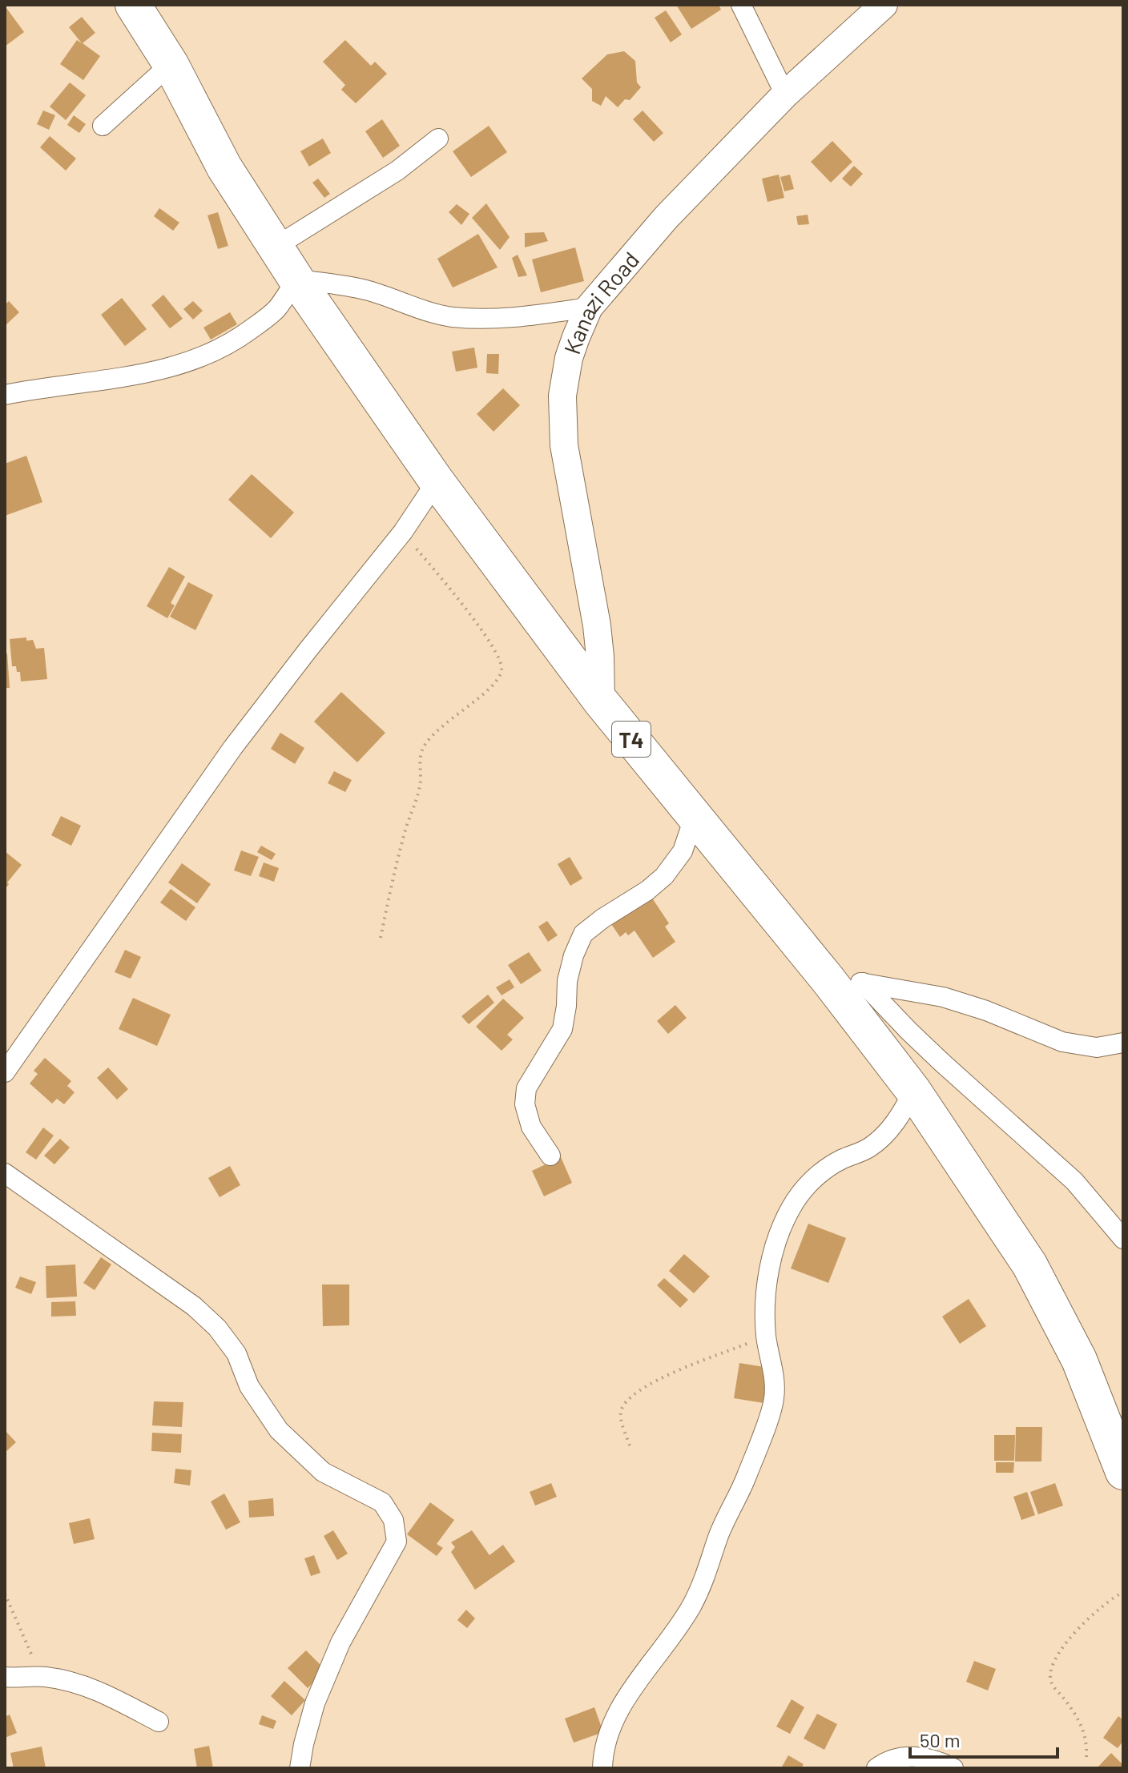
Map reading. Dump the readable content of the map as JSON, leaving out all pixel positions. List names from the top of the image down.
{
  "streets": {
    "highway": ["T4"],
    "main road": ["Kanazi Road"]
  },
  "crossings": [
    ["Kanazi Road", "T4"]
  ],
  "scale_bar": "50 m"
}
